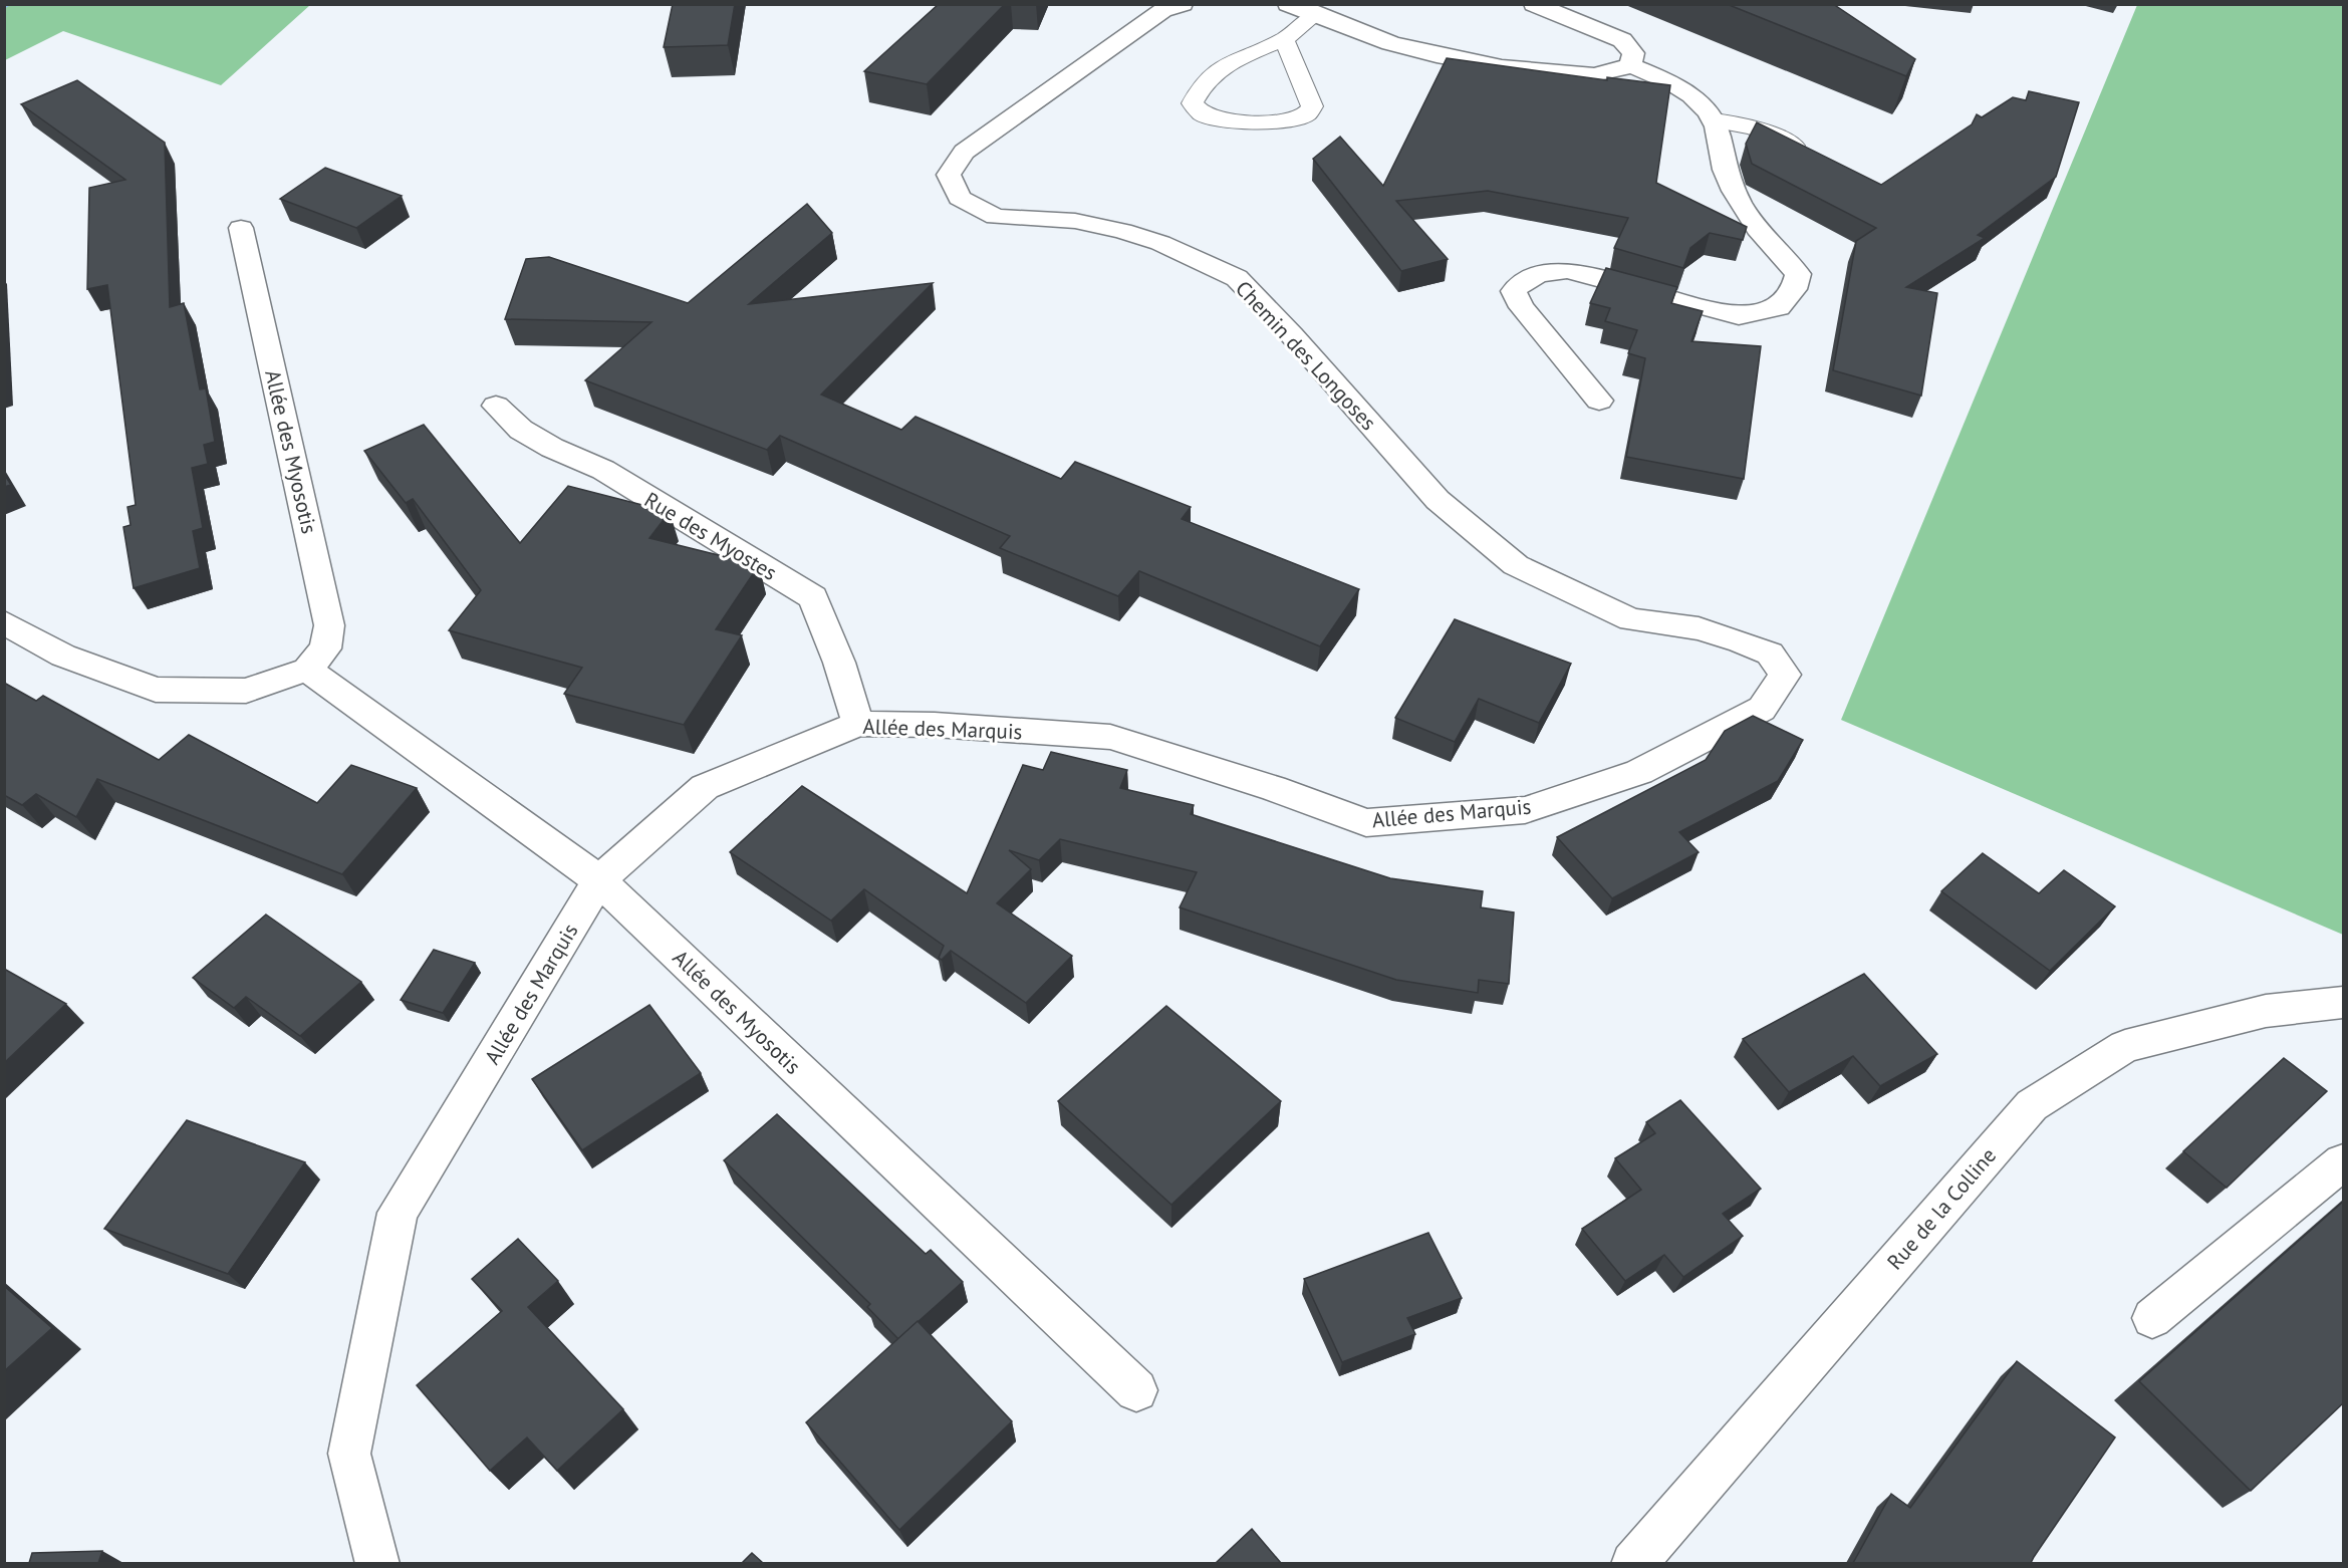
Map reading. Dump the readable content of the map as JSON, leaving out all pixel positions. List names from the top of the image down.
{
  "streets": {
    "street": [
      "Chemin des Longoses",
      "Allée des Myosotis",
      "Rue des Myostes",
      "Allée des Marquis",
      "Rue de la Colline"
    ]
  },
  "crossings": [
    ["Chemin des Longoses", "Allée des Marquis"],
    ["Allée des Myosotis", "Allée des Marquis"],
    ["Rue des Myostes", "Allée des Marquis"]
  ]
}
